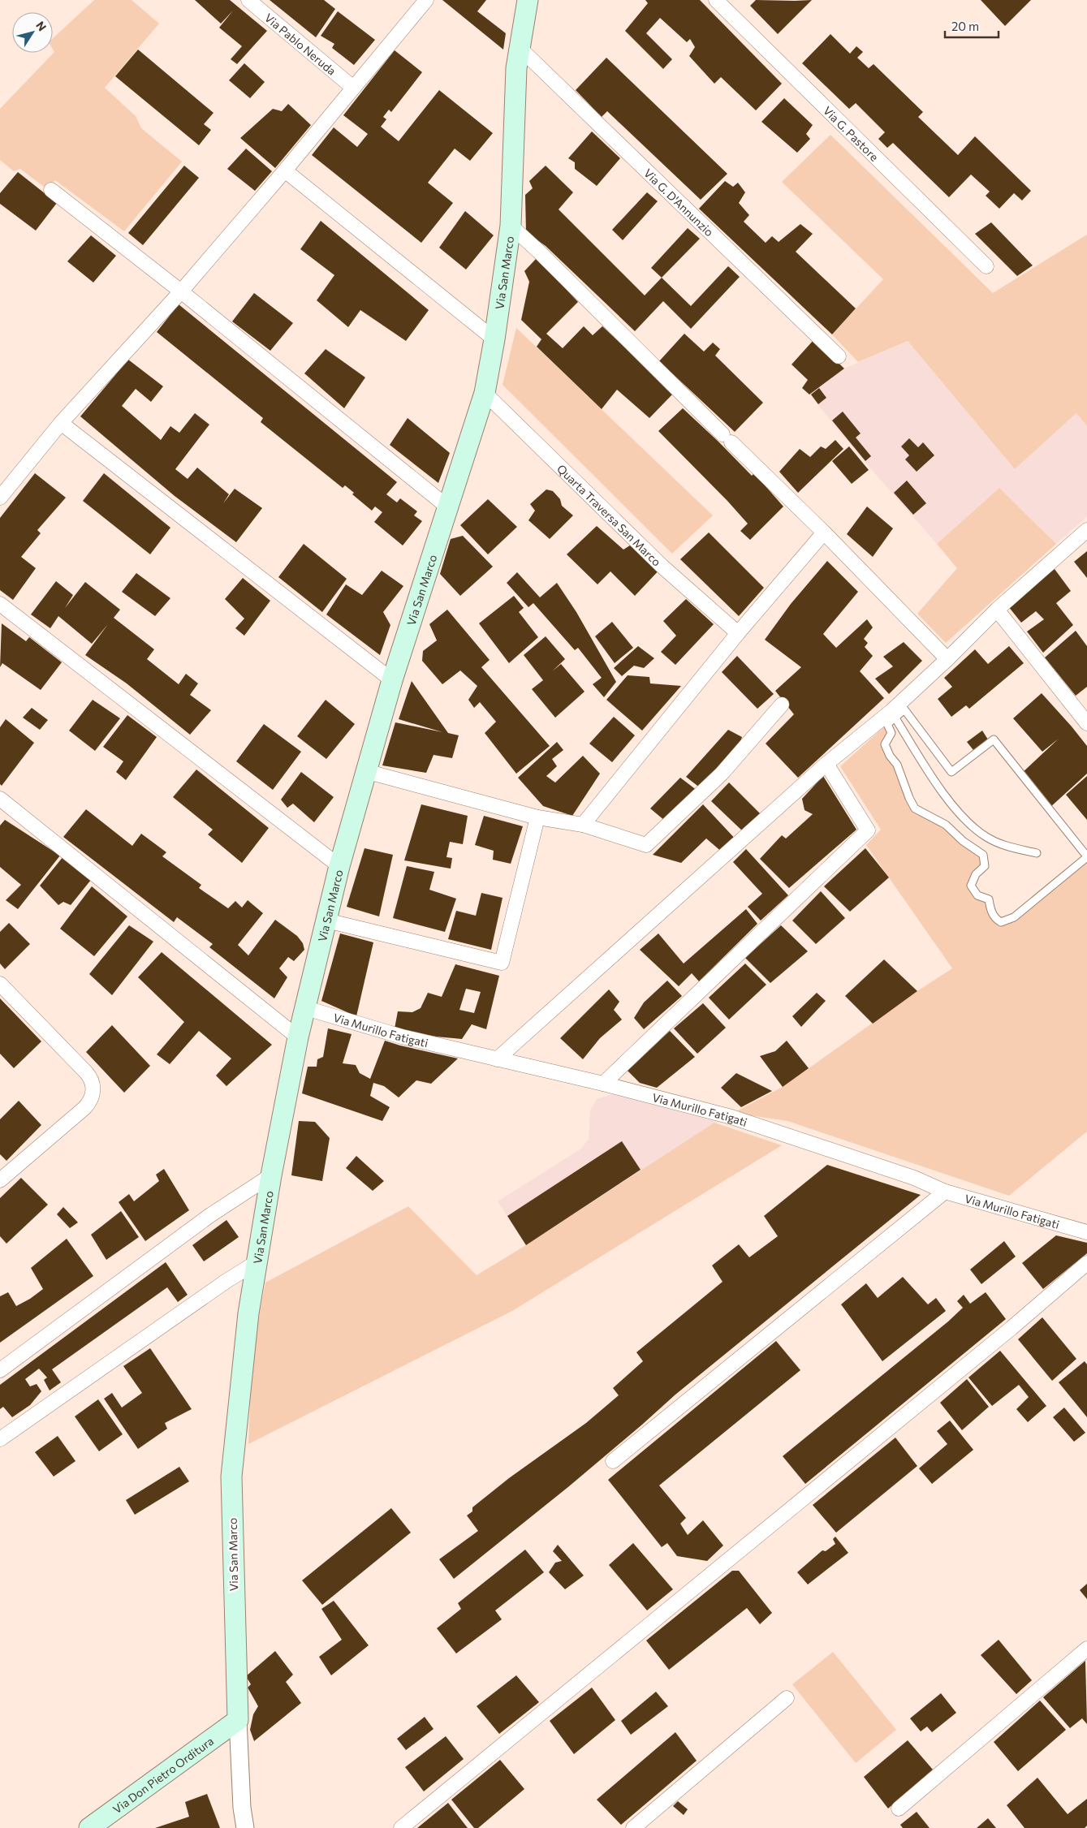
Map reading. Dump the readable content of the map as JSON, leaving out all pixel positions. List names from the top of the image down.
{
  "streets": {
    "main road": ["Via San Marco", "Via Don Pietro Orditura"],
    "street": [
      "Via Pablo Neruda",
      "Via G. Pastore",
      "Via G. D'Annunzio",
      "Quarta Traversa San Marco",
      "Via Murillo Fatigati"
    ]
  },
  "crossings": [
    ["Via G. D'Annunzio", "Via San Marco"],
    ["Via San Marco", "Quarta Traversa San Marco"],
    ["Via San Marco", "Via Murillo Fatigati"],
    ["Via San Marco", "Via Don Pietro Orditura"]
  ],
  "scale_bar": "20 m",
  "north": "top right"
}
